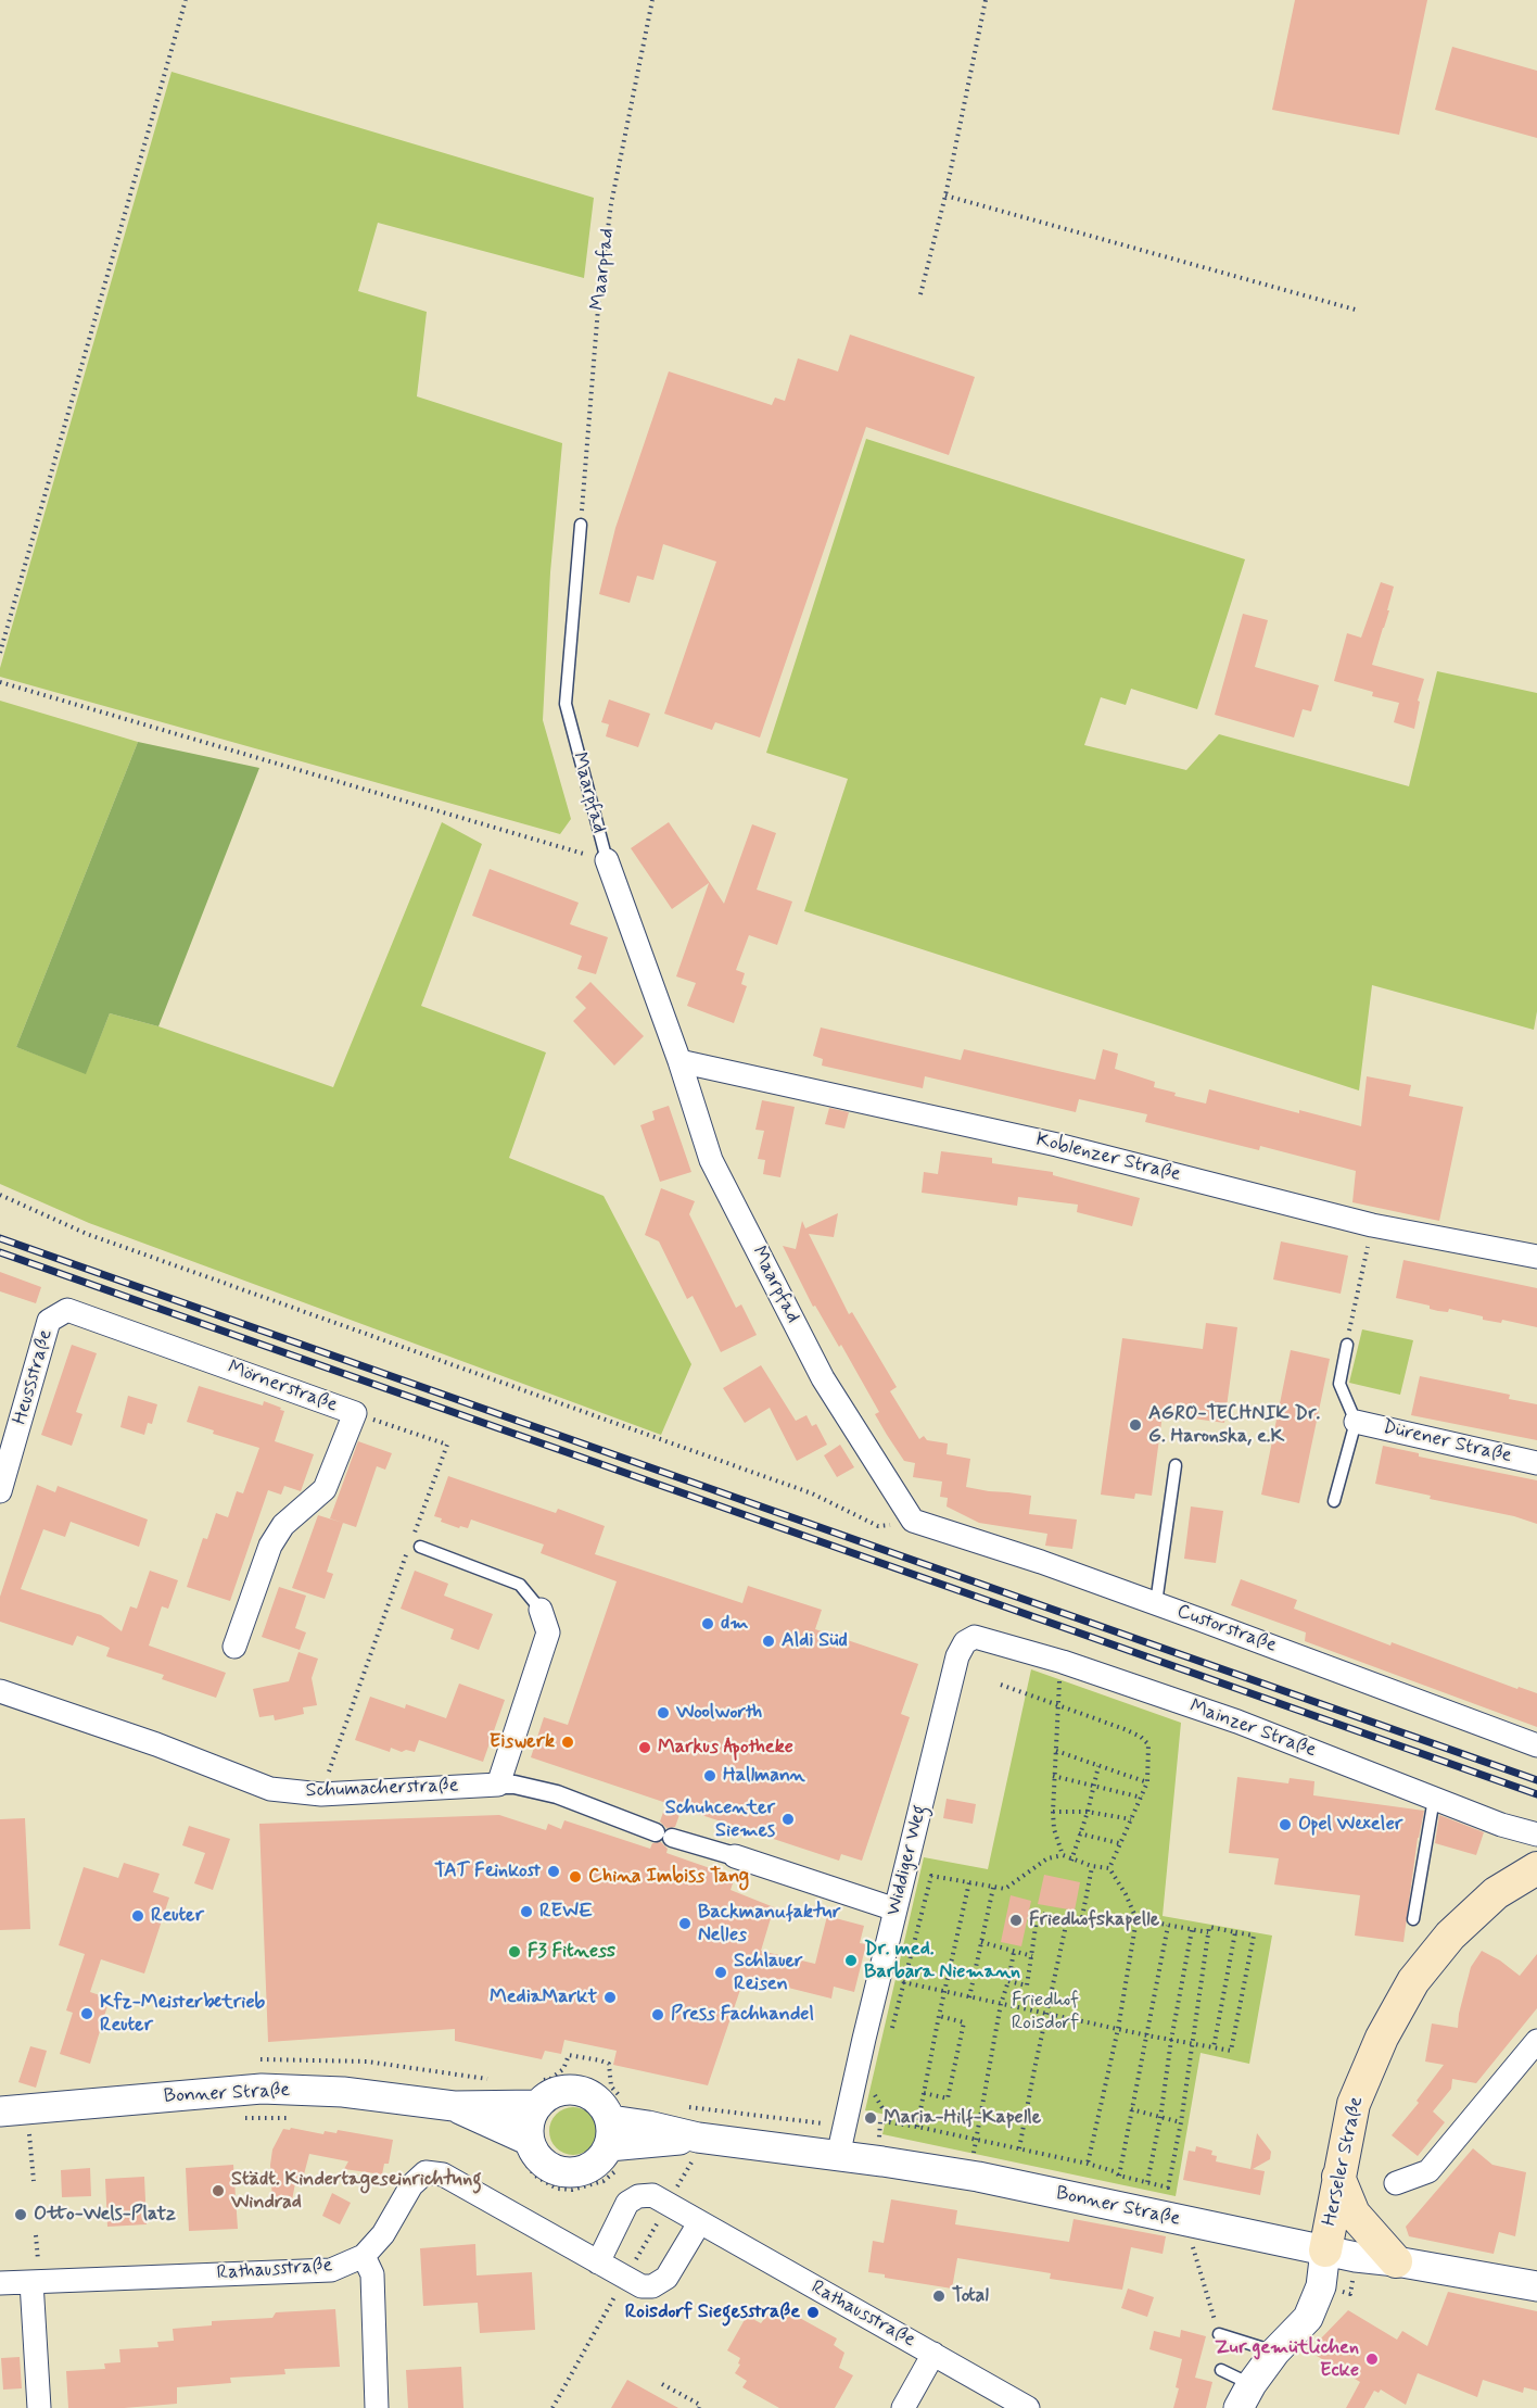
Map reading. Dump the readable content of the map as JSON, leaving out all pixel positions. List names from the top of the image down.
{
  "streets": {
    "main road": ["Herseler Straße"],
    "street": [
      "Maarpfad",
      "Koblenzer Straße",
      "Heussstraße",
      "Mörnerstraße",
      "Dürener Straße",
      "Custorstraße",
      "Mainzer Straße",
      "Schumacherstraße",
      "Widdiger Weg",
      "Bonner Straße",
      "Rathausstraße"
    ]
  },
  "crossings": [
    ["Maarpfad", "Koblenzer Straße"],
    ["Maarpfad", "Custorstraße"],
    ["Heussstraße", "Mörnerstraße"],
    ["Mainzer Straße", "Widdiger Weg"],
    ["Schumacherstraße", "Widdiger Weg"],
    ["Widdiger Weg", "Bonner Straße"],
    ["Bonner Straße", "Herseler Straße"]
  ],
  "parks": ["Friedhof Roisdorf"],
  "places": [
    "AGRO-TECHNIK Dr. G. Haronska, e.K",
    "dm",
    "Aldi Süd",
    "Woolworth",
    "Eiswerk",
    "Markus Apotheke",
    "Hallmann",
    "Schuhcenter Siemes",
    "Opel Wexeler",
    "TAT Feinkost",
    "China Imbiss Tang",
    "REWE",
    "Reuter",
    "Friedhofskapelle",
    "Backmanufaktur Nelles",
    "F3 Fitness",
    "Dr. med. Barbara Niemann",
    "Schlauer Reisen",
    "MediaMarkt",
    "Kfz-Meisterbetrieb Reuter",
    "Press Fachhandel",
    "Maria-Hilf-Kapelle",
    "Städt. Kindertageseinrichtung Windrad",
    "Otto-Wels-Platz",
    "Total",
    "Roisdorf Siegesstraße",
    "Zur gemütlichen Ecke"
  ]
}
